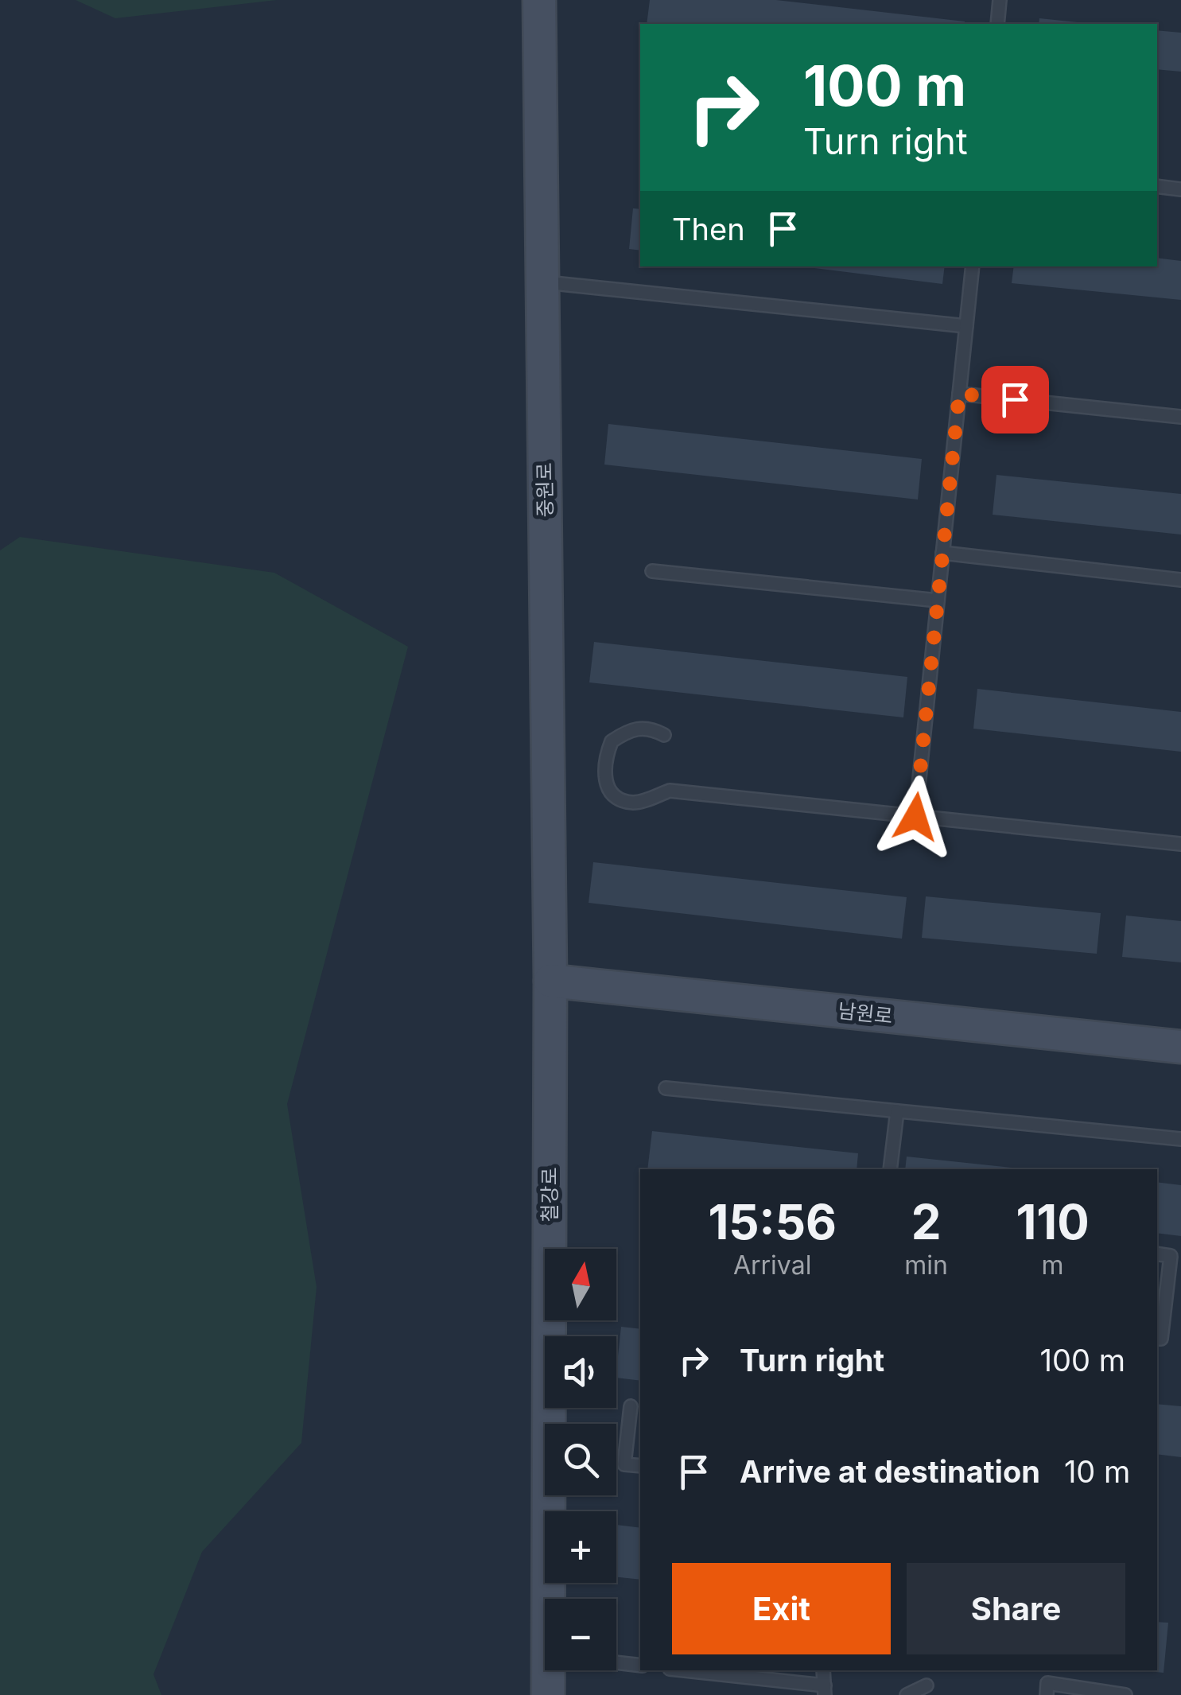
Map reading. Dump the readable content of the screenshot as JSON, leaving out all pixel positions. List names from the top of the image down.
{
  "streets": {
    "street": ["중원로", "남원로", "철강로"]
  },
  "crossings": [
    ["중원로", "남원로"],
    ["중원로", "철강로"],
    ["남원로", "철강로"]
  ],
  "north": "top",
  "page": {
    "turn": ["100 m", "Turn right"],
    "then": "Then",
    "eta": [
      "15:56",
      "Arrival",
      "2",
      "min",
      "110",
      "m"
    ],
    "map_buttons": ["+", "−"],
    "list": [
      {
        "name": "Turn right",
        "value": "100 m"
      },
      {
        "name": "Arrive at destination",
        "value": "10 m"
      }
    ],
    "buttons": ["Exit", "Share"]
  }
}
